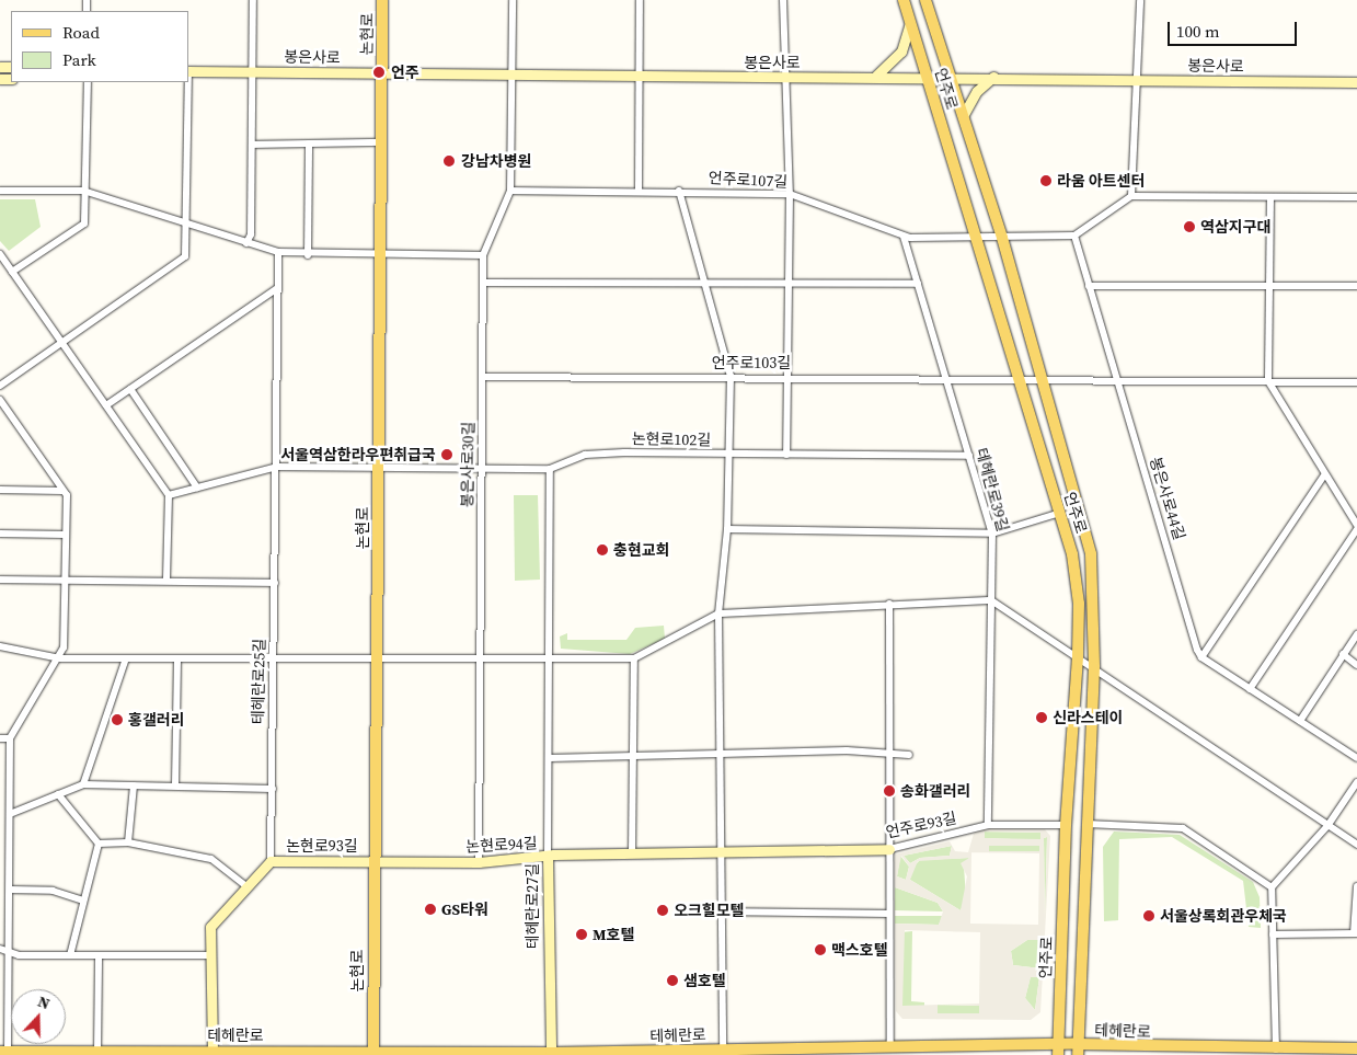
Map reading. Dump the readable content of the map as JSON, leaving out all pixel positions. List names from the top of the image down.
{
  "streets": {
    "main road": [
      "논현로",
      "봉은사로",
      "언주로",
      "언주로93길",
      "논현로94길",
      "논현로93길",
      "테헤란로27길",
      "테헤란로"
    ],
    "street": [
      "언주로107길",
      "언주로103길",
      "논현로102길",
      "봉은사로30길",
      "테헤란로39길",
      "봉은사로44길",
      "테헤란로25길"
    ]
  },
  "crossings": [
    ["논현로", "봉은사로"],
    ["논현로", "논현로102길"],
    ["논현로", "논현로94길"],
    ["논현로", "논현로93길"],
    ["논현로", "테헤란로"],
    ["봉은사로", "언주로"],
    ["봉은사로", "언주로107길"],
    ["봉은사로", "봉은사로30길"],
    ["봉은사로", "봉은사로44길"],
    ["언주로", "언주로107길"],
    ["언주로", "언주로103길"],
    ["언주로", "봉은사로44길"],
    ["언주로", "언주로93길"],
    ["언주로", "테헤란로"],
    ["언주로107길", "봉은사로30길"],
    ["언주로107길", "테헤란로39길"],
    ["언주로107길", "봉은사로44길"],
    ["언주로103길", "봉은사로30길"],
    ["언주로103길", "테헤란로39길"],
    ["언주로103길", "봉은사로44길"],
    ["논현로102길", "봉은사로30길"],
    ["논현로102길", "테헤란로39길"],
    ["논현로102길", "테헤란로25길"],
    ["논현로102길", "테헤란로27길"],
    ["봉은사로30길", "논현로94길"],
    ["테헤란로39길", "언주로93길"],
    ["테헤란로25길", "논현로93길"],
    ["언주로93길", "논현로94길"],
    ["논현로94길", "논현로93길"],
    ["논현로94길", "테헤란로27길"],
    ["테헤란로27길", "테헤란로"]
  ],
  "places": [
    "언주",
    "강남차병원",
    "라움 아트센터",
    "역삼지구대",
    "서울역삼한라우편취급국",
    "충현교회",
    "신라스테이",
    "홍갤러리",
    "송화갤러리",
    "GS타워",
    "오크힐모텔",
    "서울상록회관우체국",
    "M호텔",
    "맥스호텔",
    "샘호텔"
  ],
  "legend": ["Road", "Park"],
  "scale_bar": "100 m",
  "north": "top"
}
